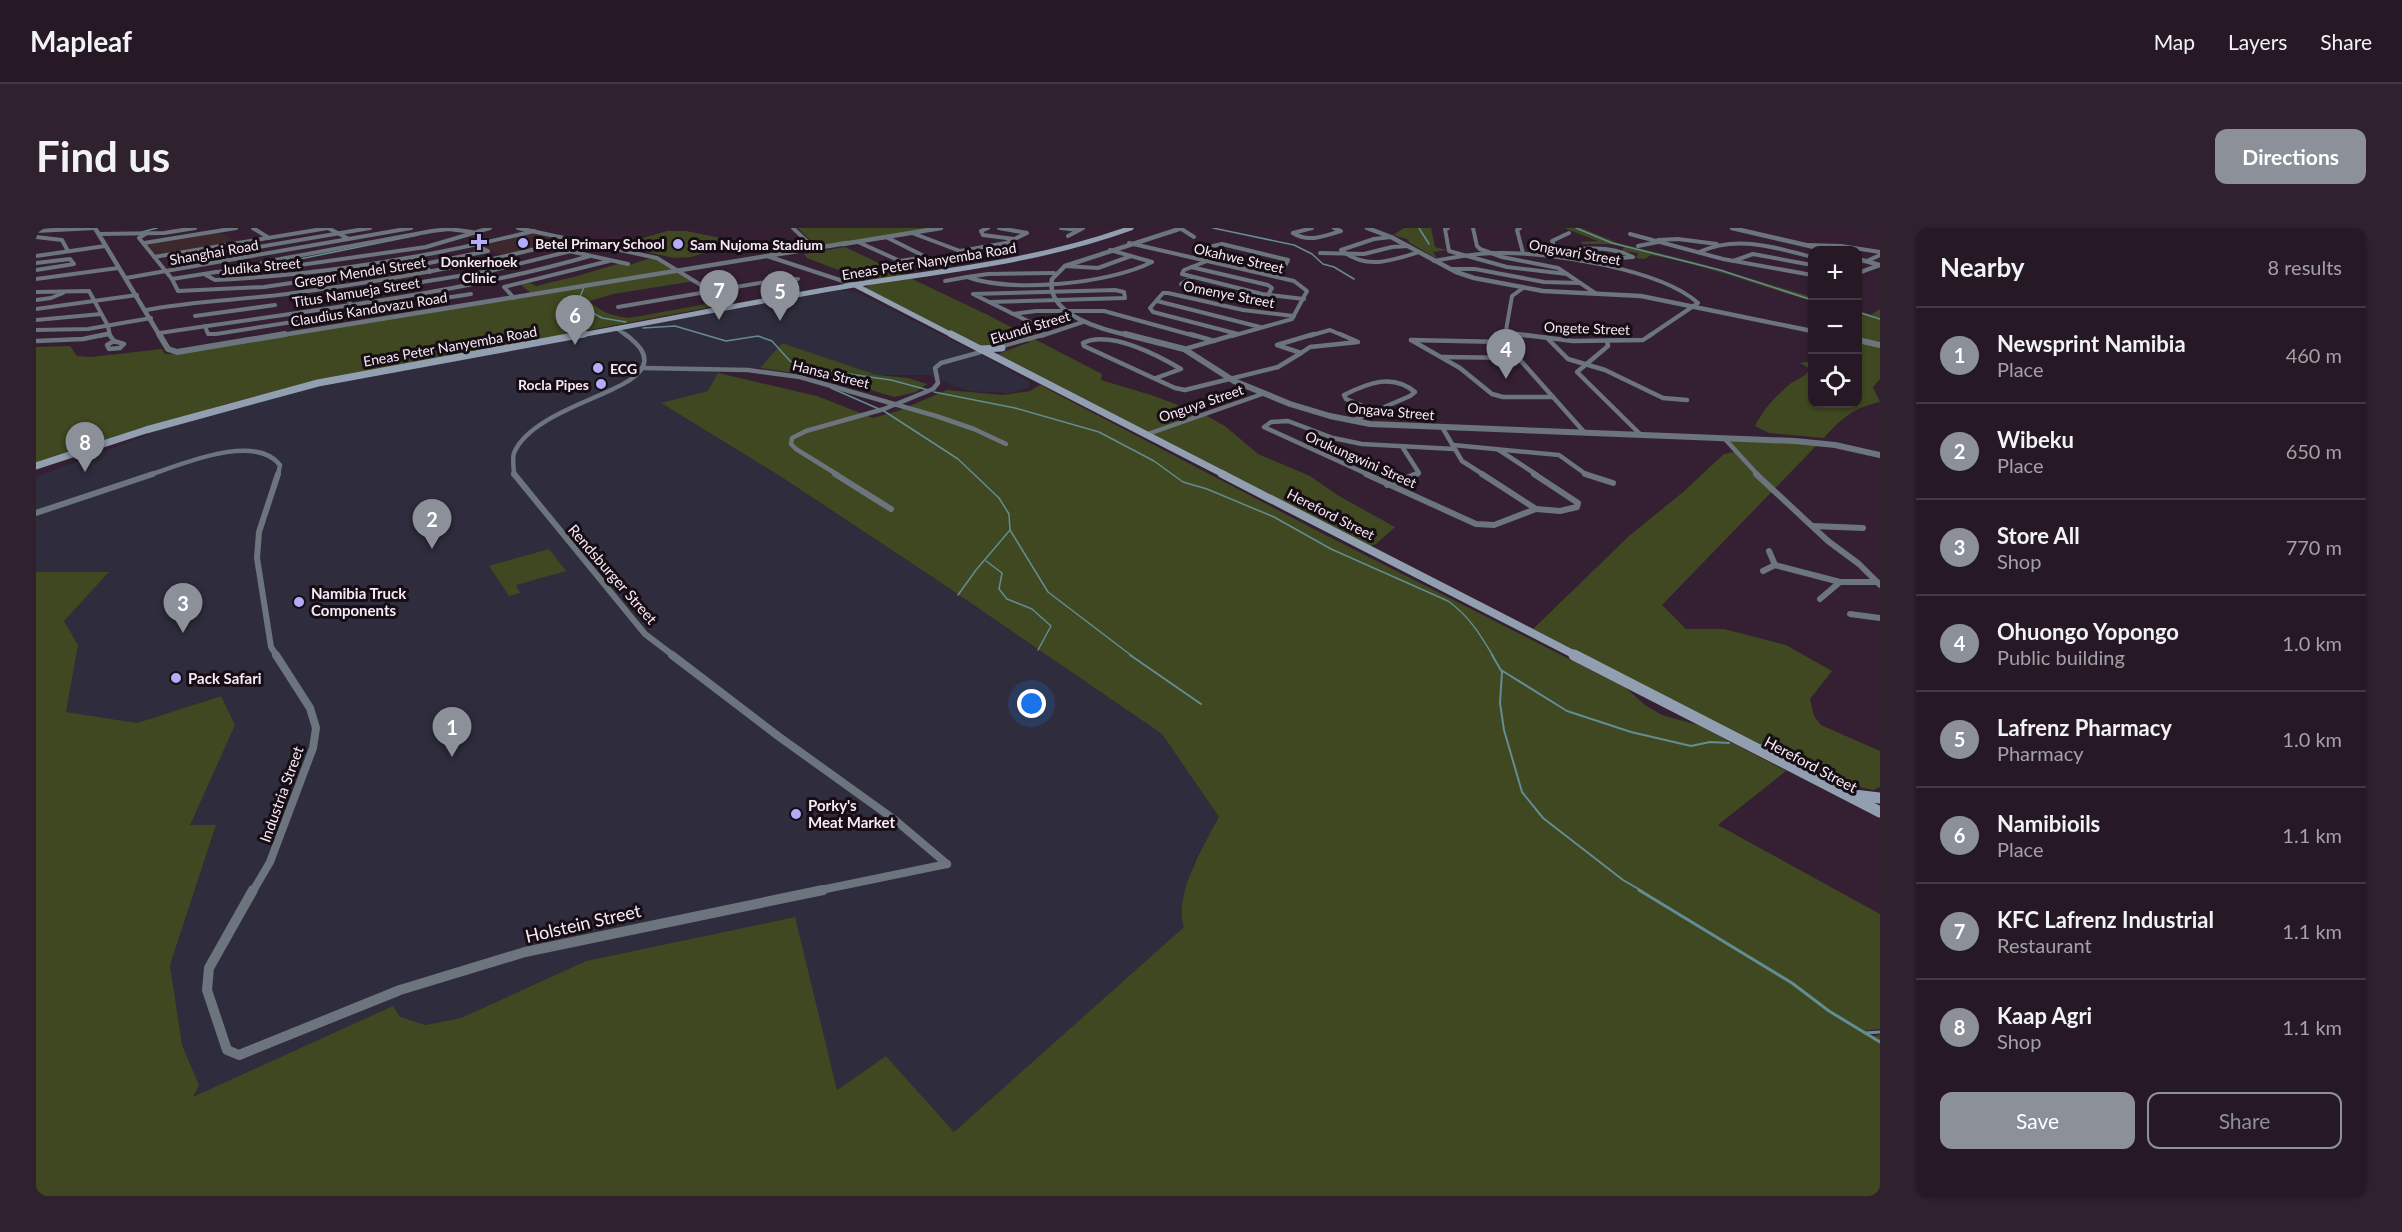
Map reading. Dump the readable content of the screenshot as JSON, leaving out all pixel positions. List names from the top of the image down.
{
  "streets": {
    "main road": ["Eneas Peter Nanyemba Road", "Hereford Street"],
    "street": [
      "Shanghai Road",
      "Ongwari Street",
      "Okahwe Street",
      "Judika Street",
      "Gregor Mendel Street",
      "Titus Namueja Street",
      "Omenye Street",
      "Claudius Kandovazu Road",
      "Ekundi Street",
      "Ongete Street",
      "Hansa Street",
      "Onguya Street",
      "Ongava Street",
      "Orukungwini Street",
      "Rendsburger Street",
      "Industria Street",
      "Holstein Street"
    ]
  },
  "crossings": [
    ["Ongwari Street", "Ongete Street"],
    ["Eneas Peter Nanyemba Road", "Hereford Street"],
    ["Titus Namueja Street", "Claudius Kandovazu Road"],
    ["Ekundi Street", "Ongava Street"],
    ["Hansa Street", "Rendsburger Street"],
    ["Onguya Street", "Ongava Street"],
    ["Onguya Street", "Hereford Street"],
    ["Rendsburger Street", "Holstein Street"],
    ["Industria Street", "Holstein Street"]
  ],
  "places": {
    "health": ["Donkerhoek Clinic"],
    "other": [
      "Betel Primary School",
      "Sam Nujoma Stadium",
      "ECG",
      "Rocla Pipes",
      "Namibia Truck Components",
      "Pack Safari",
      "Porky's Meat Market"
    ]
  },
  "page": {
    "header": "Mapleaf",
    "nav": ["Map", "Layers", "Share"],
    "buttons": [
      "Directions",
      ["Save", "Share"]
    ],
    "title": "Find us",
    "heading": ["Nearby", "8 results"],
    "map_buttons": ["+", "−"],
    "pins": [
      "7",
      "5",
      "6",
      "4",
      "8",
      "2",
      "3",
      "1"
    ],
    "list": [
      {
        "mark": "1",
        "name": "Newsprint Namibia",
        "note": "Place",
        "value": "460 m"
      },
      {
        "mark": "2",
        "name": "Wibeku",
        "note": "Place",
        "value": "650 m"
      },
      {
        "mark": "3",
        "name": "Store All",
        "note": "Shop",
        "value": "770 m"
      },
      {
        "mark": "4",
        "name": "Ohuongo Yopongo",
        "note": "Public building",
        "value": "1.0 km"
      },
      {
        "mark": "5",
        "name": "Lafrenz Pharmacy",
        "note": "Pharmacy",
        "value": "1.0 km"
      },
      {
        "mark": "6",
        "name": "Namibioils",
        "note": "Place",
        "value": "1.1 km"
      },
      {
        "mark": "7",
        "name": "KFC Lafrenz Industrial",
        "note": "Restaurant",
        "value": "1.1 km"
      },
      {
        "mark": "8",
        "name": "Kaap Agri",
        "note": "Shop",
        "value": "1.1 km"
      }
    ]
  }
}
